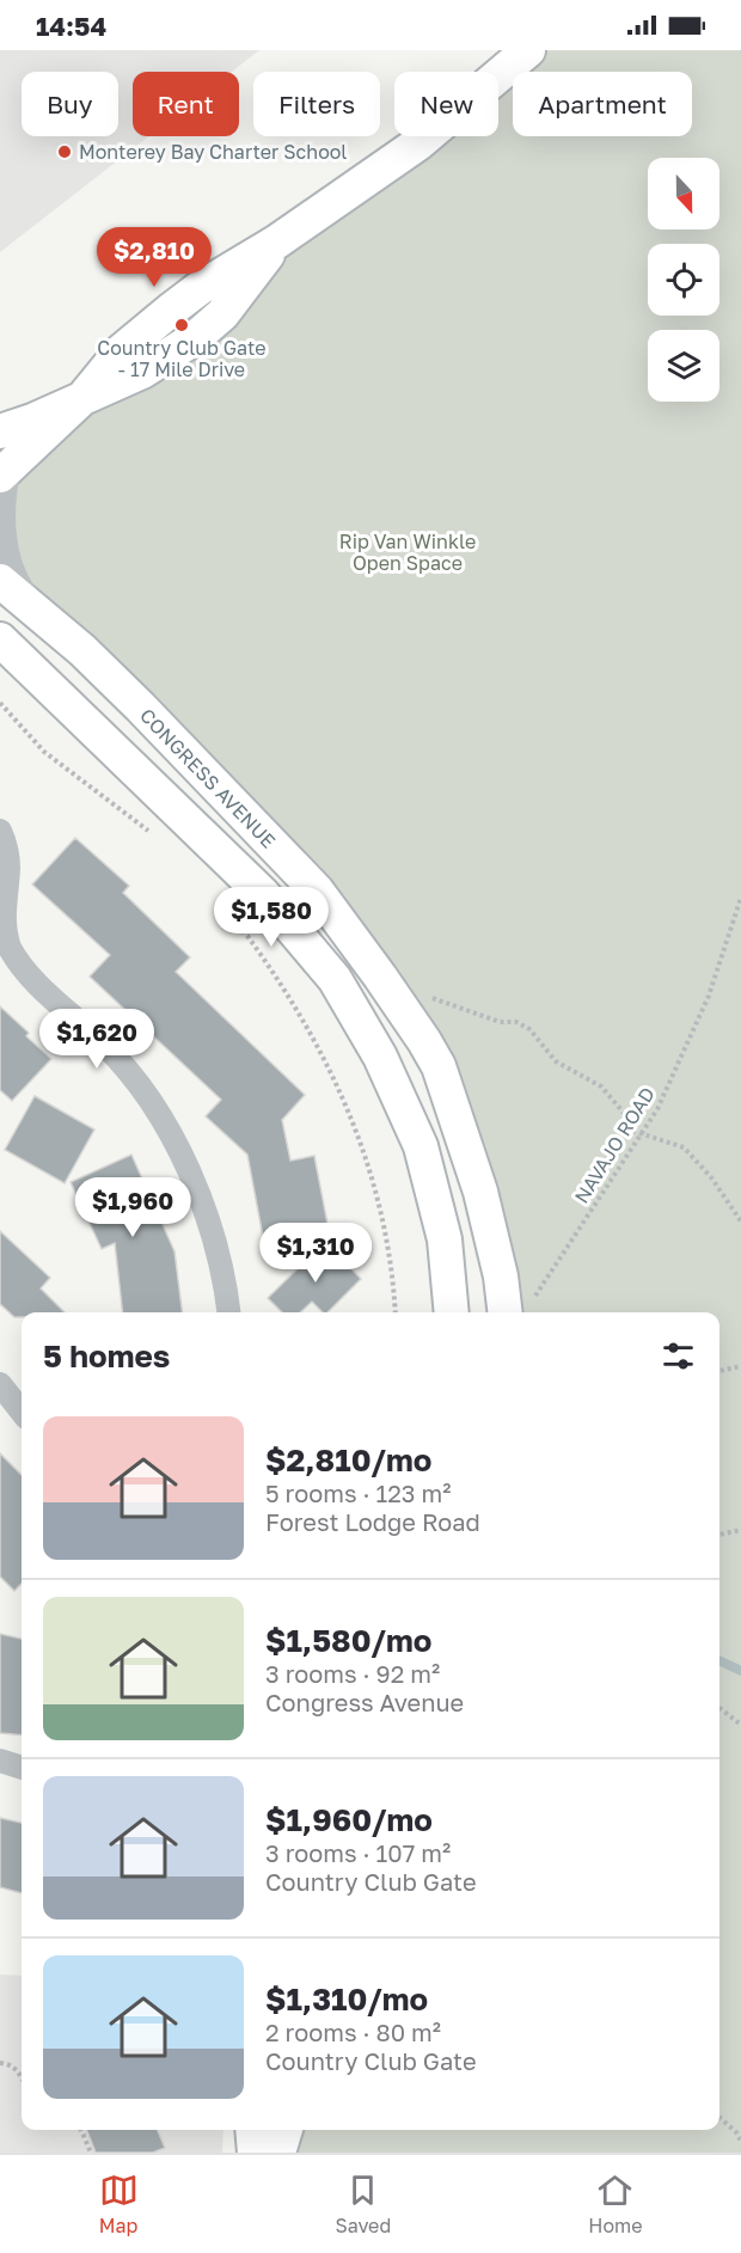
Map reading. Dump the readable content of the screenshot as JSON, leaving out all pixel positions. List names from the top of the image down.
{
  "streets": {
    "street": ["CONGRESS AVENUE"],
    "path": ["NAVAJO ROAD"]
  },
  "crossings": [
    ["CONGRESS AVENUE", "NAVAJO ROAD"]
  ],
  "parks": ["Rip Van Winkle Open Space"],
  "places": ["Monterey Bay Charter School", "Country Club Gate - 17 Mile Drive"],
  "north": "bottom",
  "page": {
    "status": "14:54",
    "chip": [
      "Buy",
      "Rent",
      "Filters",
      "New",
      "Apartment"
    ],
    "price": [
      "$2,810",
      "$1,580",
      "$1,620",
      "$1,960",
      "$1,310"
    ],
    "heading": "5 homes",
    "list": [
      {
        "name": "$2,810/mo",
        "note": "5 rooms · 123 m² · Forest Lodge Road"
      },
      {
        "name": "$1,580/mo",
        "note": "3 rooms · 92 m² · Congress Avenue"
      },
      {
        "name": "$1,960/mo",
        "note": "3 rooms · 107 m² · Country Club Gate"
      },
      {
        "name": "$1,310/mo",
        "note": "2 rooms · 80 m² · Country Club Gate"
      }
    ],
    "tabs": ["Map", "Saved", "Home"]
  }
}
